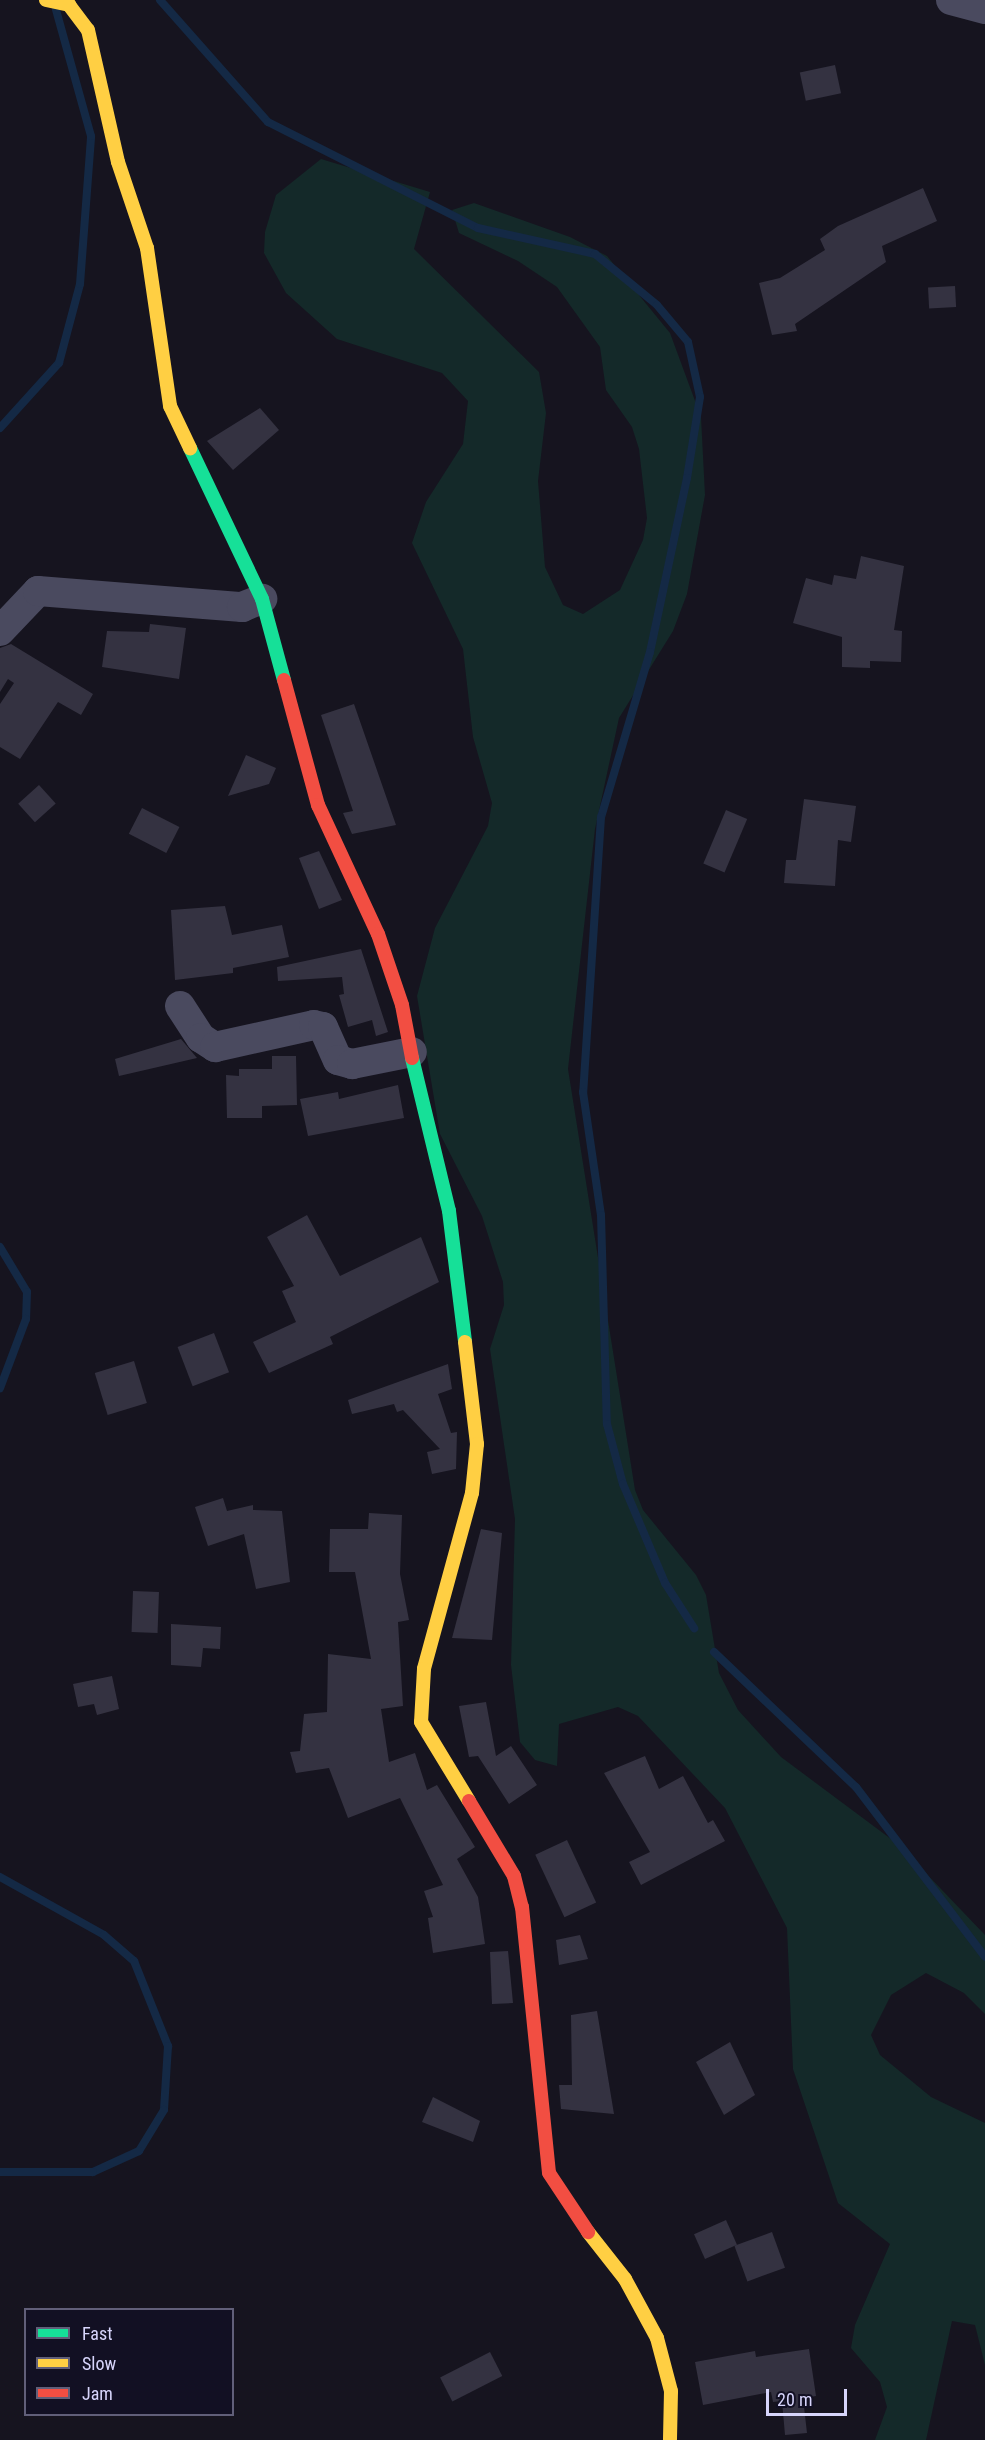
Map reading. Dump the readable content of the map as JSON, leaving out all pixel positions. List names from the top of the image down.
{
  "legend": ["Fast", "Slow", "Jam"],
  "scale_bar": "20 m"
}
